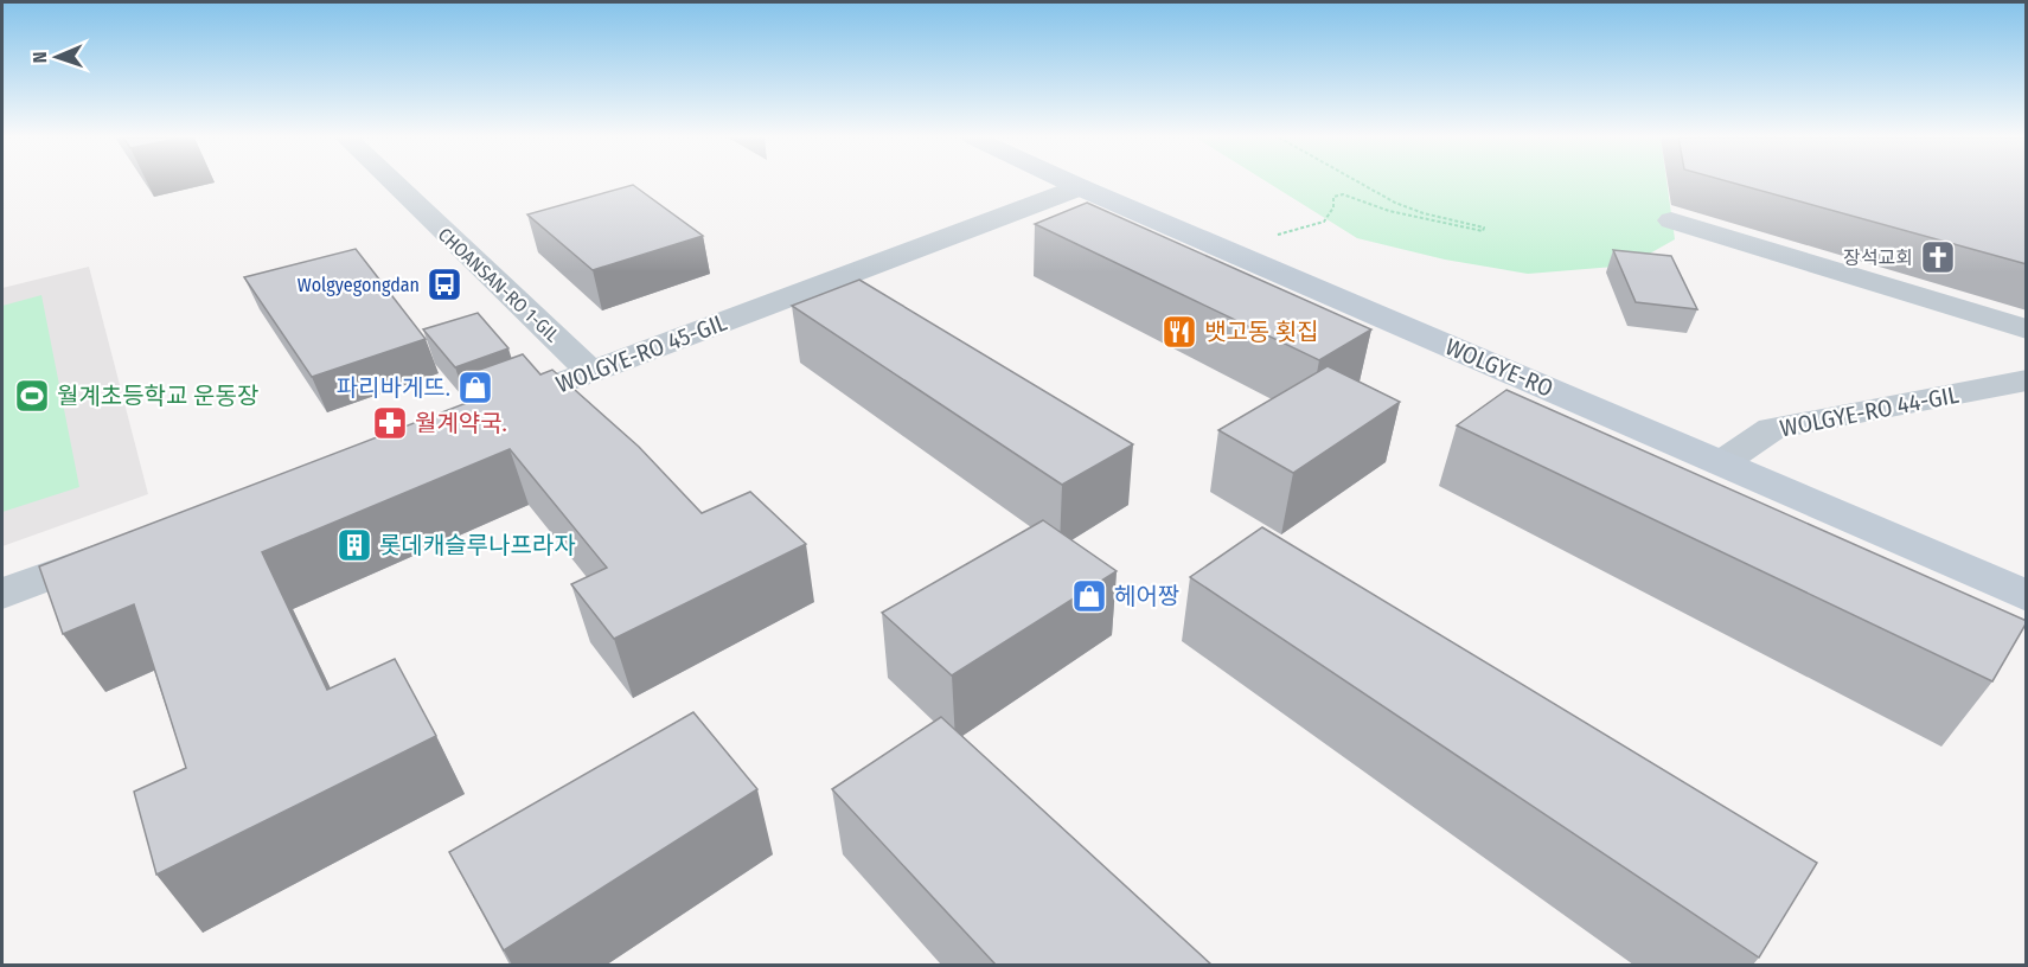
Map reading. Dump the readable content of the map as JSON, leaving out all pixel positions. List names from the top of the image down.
{
  "streets": {
    "main road": ["WOLGYE-RO"],
    "street": ["CHOANSAN-RO 1-GIL", "WOLGYE-RO 45-GIL", "WOLGYE-RO 44-GIL"]
  },
  "crossings": [
    ["CHOANSAN-RO 1-GIL", "WOLGYE-RO 45-GIL"],
    ["WOLGYE-RO 45-GIL", "WOLGYE-RO"],
    ["WOLGYE-RO", "WOLGYE-RO 44-GIL"]
  ],
  "places": {
    "church": ["장석교회"],
    "bus stop": ["Wolgyegongdan"],
    "restaurant": ["뱃고동 횟집"],
    "shop": ["파리바게뜨.", "헤어짱"],
    "sports": ["월계초등학교 운동장"],
    "pharmacy": ["월계약국."],
    "building": ["롯데캐슬루나프라자"]
  },
  "north": "left"
}
